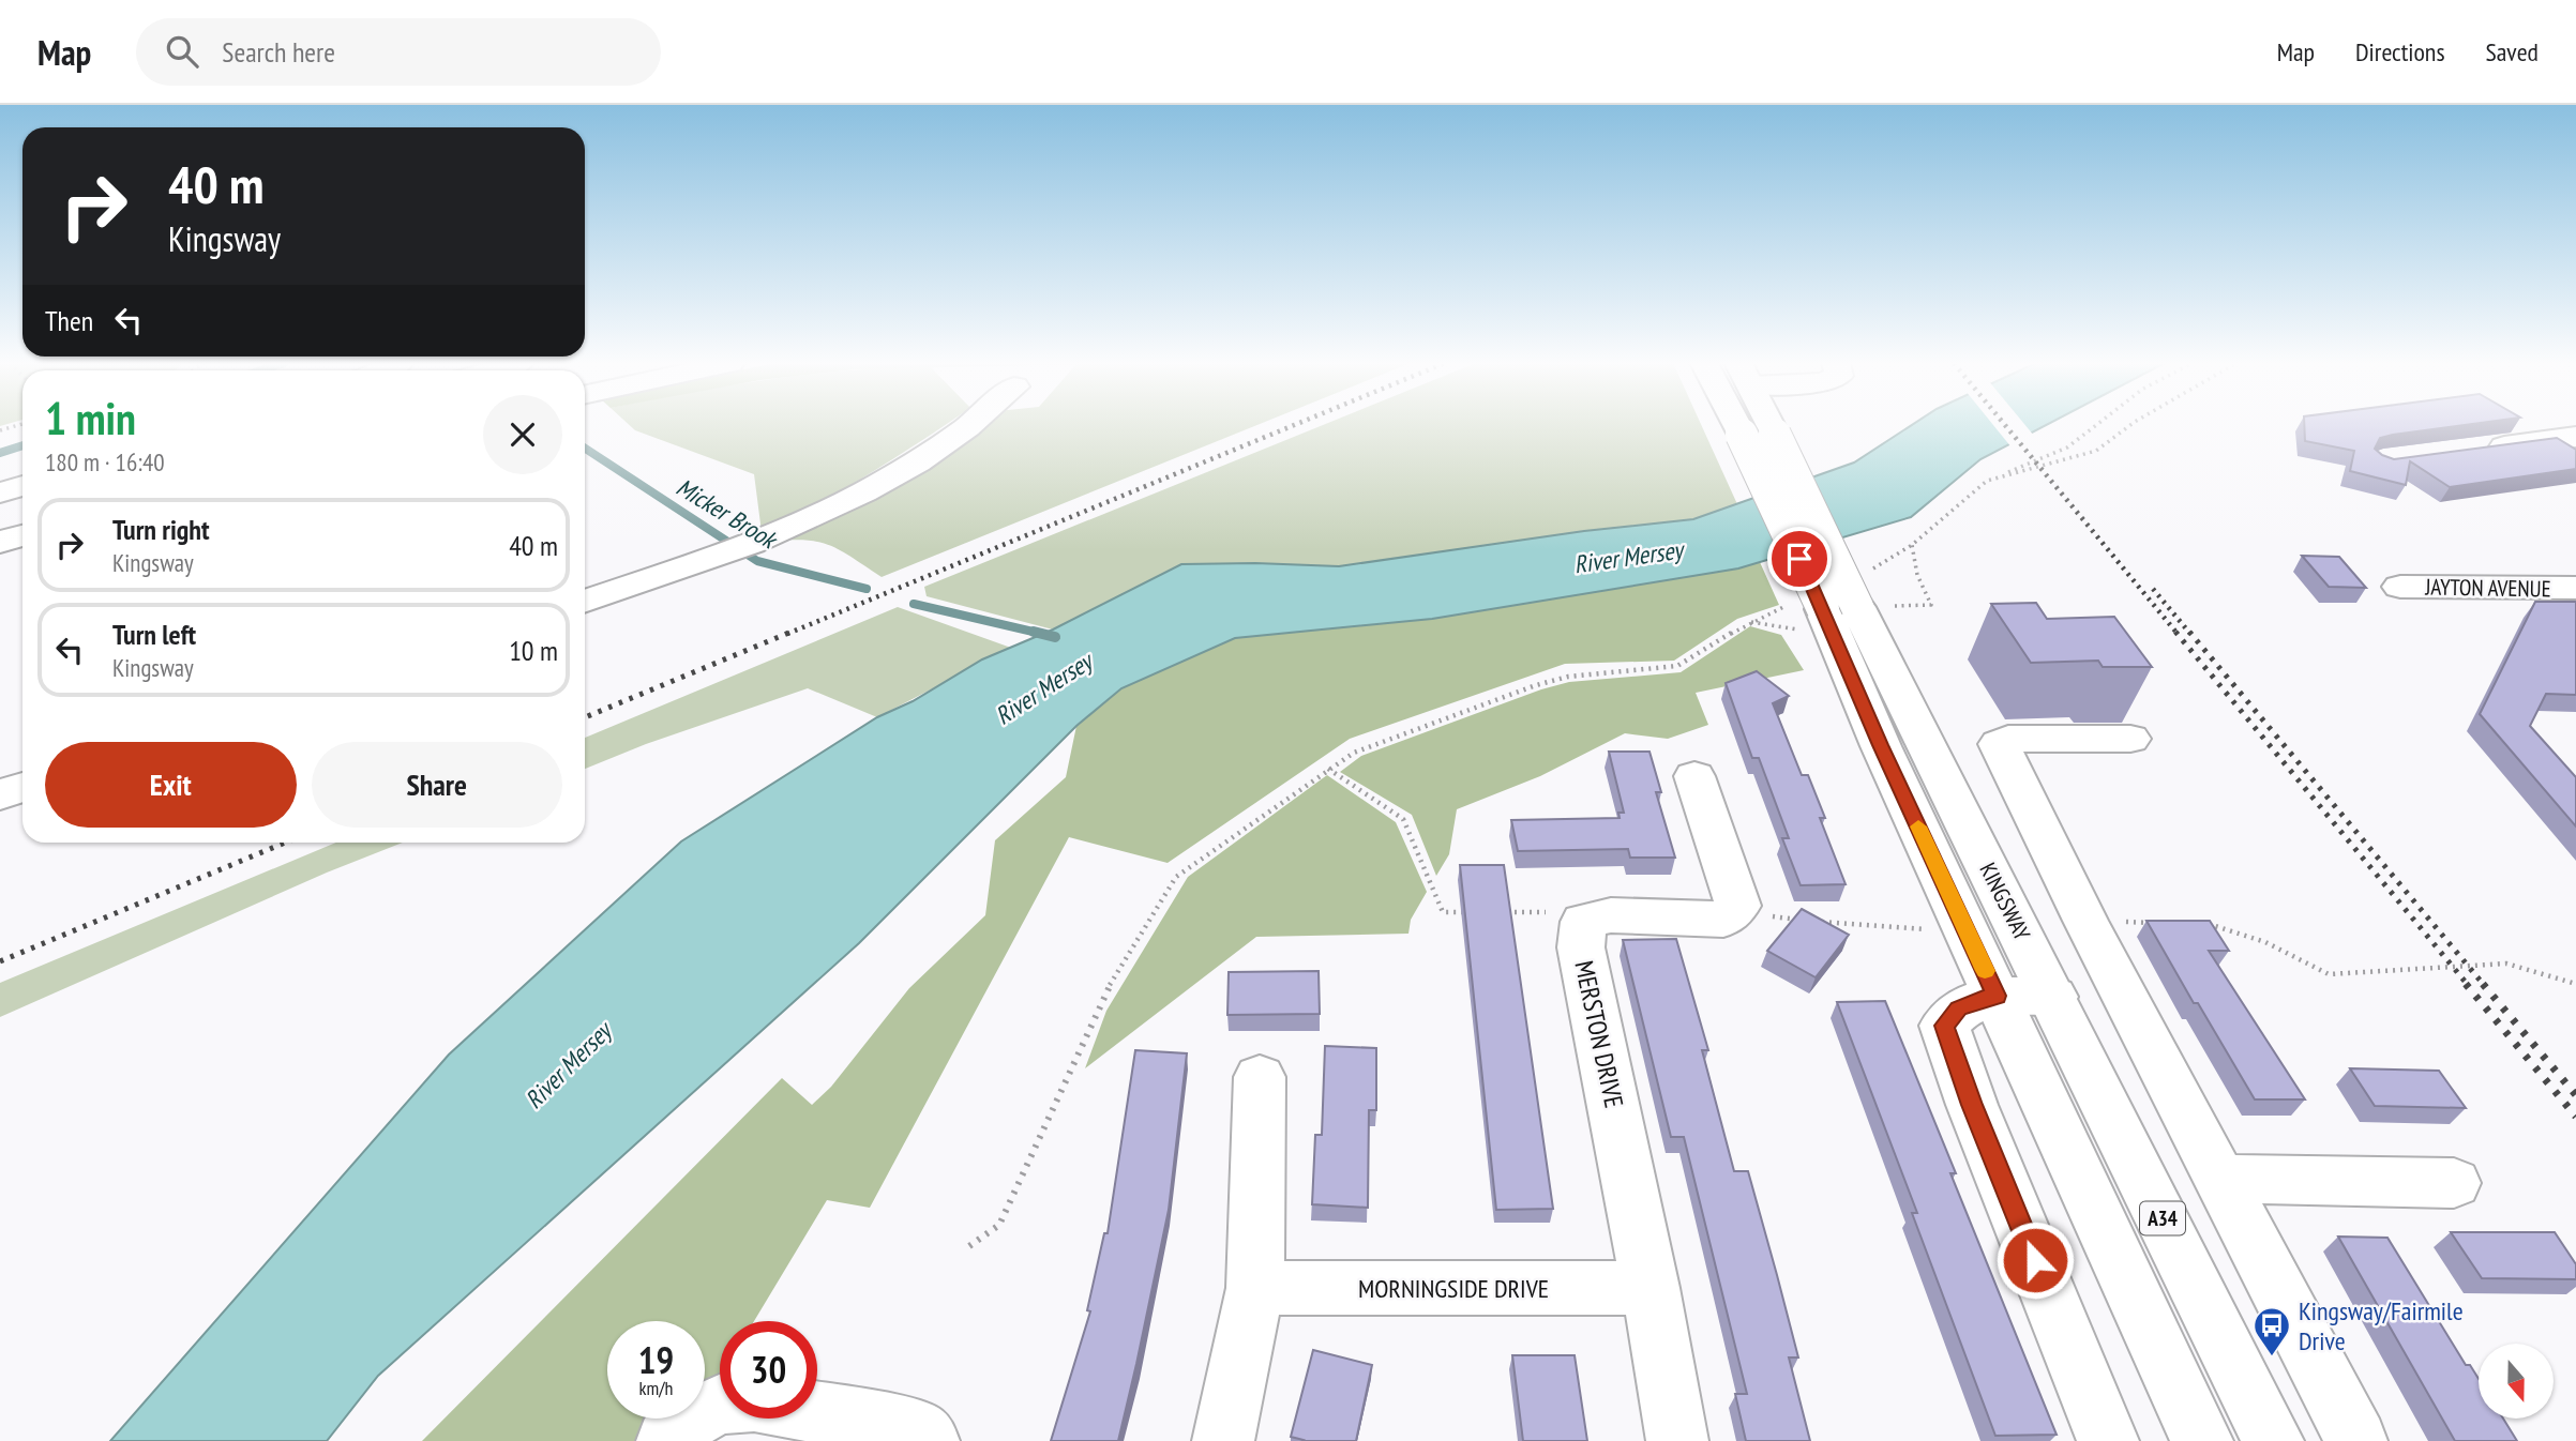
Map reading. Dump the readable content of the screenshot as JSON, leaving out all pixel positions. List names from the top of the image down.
{
  "streets": {
    "main road": [
      "JAYTON AVENUE",
      "KINGSWAY",
      "MERSTON DRIVE",
      "A34",
      "MORNINGSIDE DRIVE"
    ]
  },
  "crossings": [
    ["MERSTON DRIVE", "MORNINGSIDE DRIVE"]
  ],
  "water": ["Micker Brook", "River Mersey"],
  "places": {
    "bus stop": ["Kingsway/Fairmile Drive"]
  },
  "north": "bottom",
  "page": {
    "header": "Map",
    "search": "Search here",
    "nav": ["Map", "Directions", "Saved"],
    "turn": ["40 m", "Kingsway"],
    "then": "Then",
    "heading": ["1 min", "180 m · 16:40"],
    "list": [
      {
        "name": "Turn right",
        "note": "Kingsway",
        "value": "40 m"
      },
      {
        "name": "Turn left",
        "note": "Kingsway",
        "value": "10 m"
      }
    ],
    "buttons": ["Exit", "Share"],
    "speed": "19 km/h",
    "limit": "30"
  }
}
